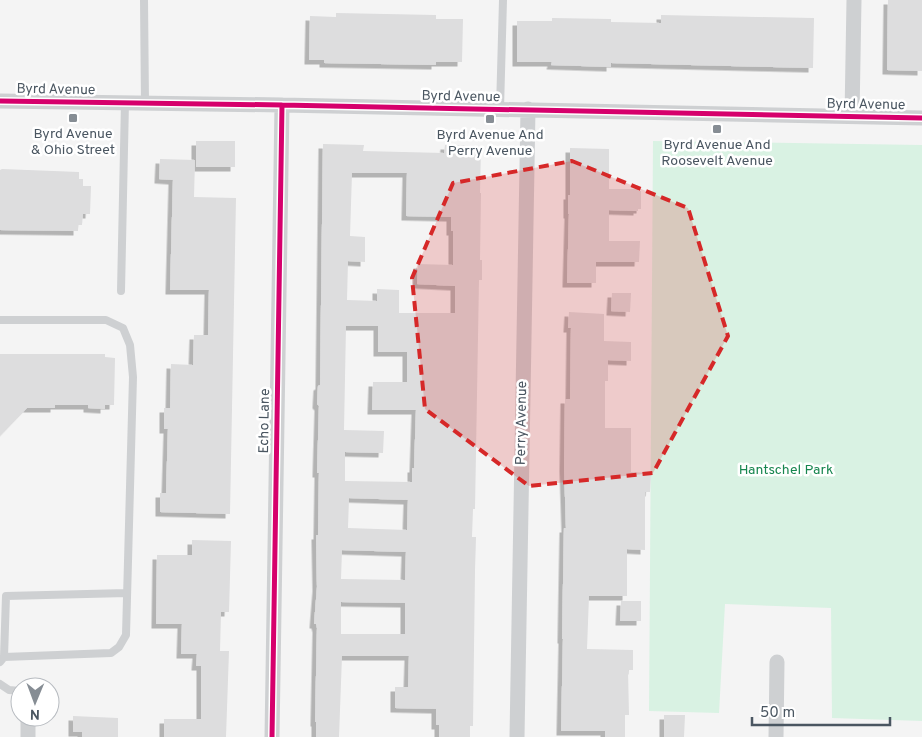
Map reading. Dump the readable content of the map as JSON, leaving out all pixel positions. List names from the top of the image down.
{
  "streets": {
    "street": ["Byrd Avenue", "Echo Lane", "Perry Avenue"]
  },
  "crossings": [
    ["Byrd Avenue", "Echo Lane"],
    ["Byrd Avenue", "Perry Avenue"]
  ],
  "parks": ["Hantschel Park"],
  "places": {
    "transit": ["Byrd Avenue & Ohio Street", "Byrd Avenue And Perry Avenue", "Byrd Avenue And Roosevelt Avenue"]
  },
  "scale_bar": "50 m",
  "north": "bottom"
}
